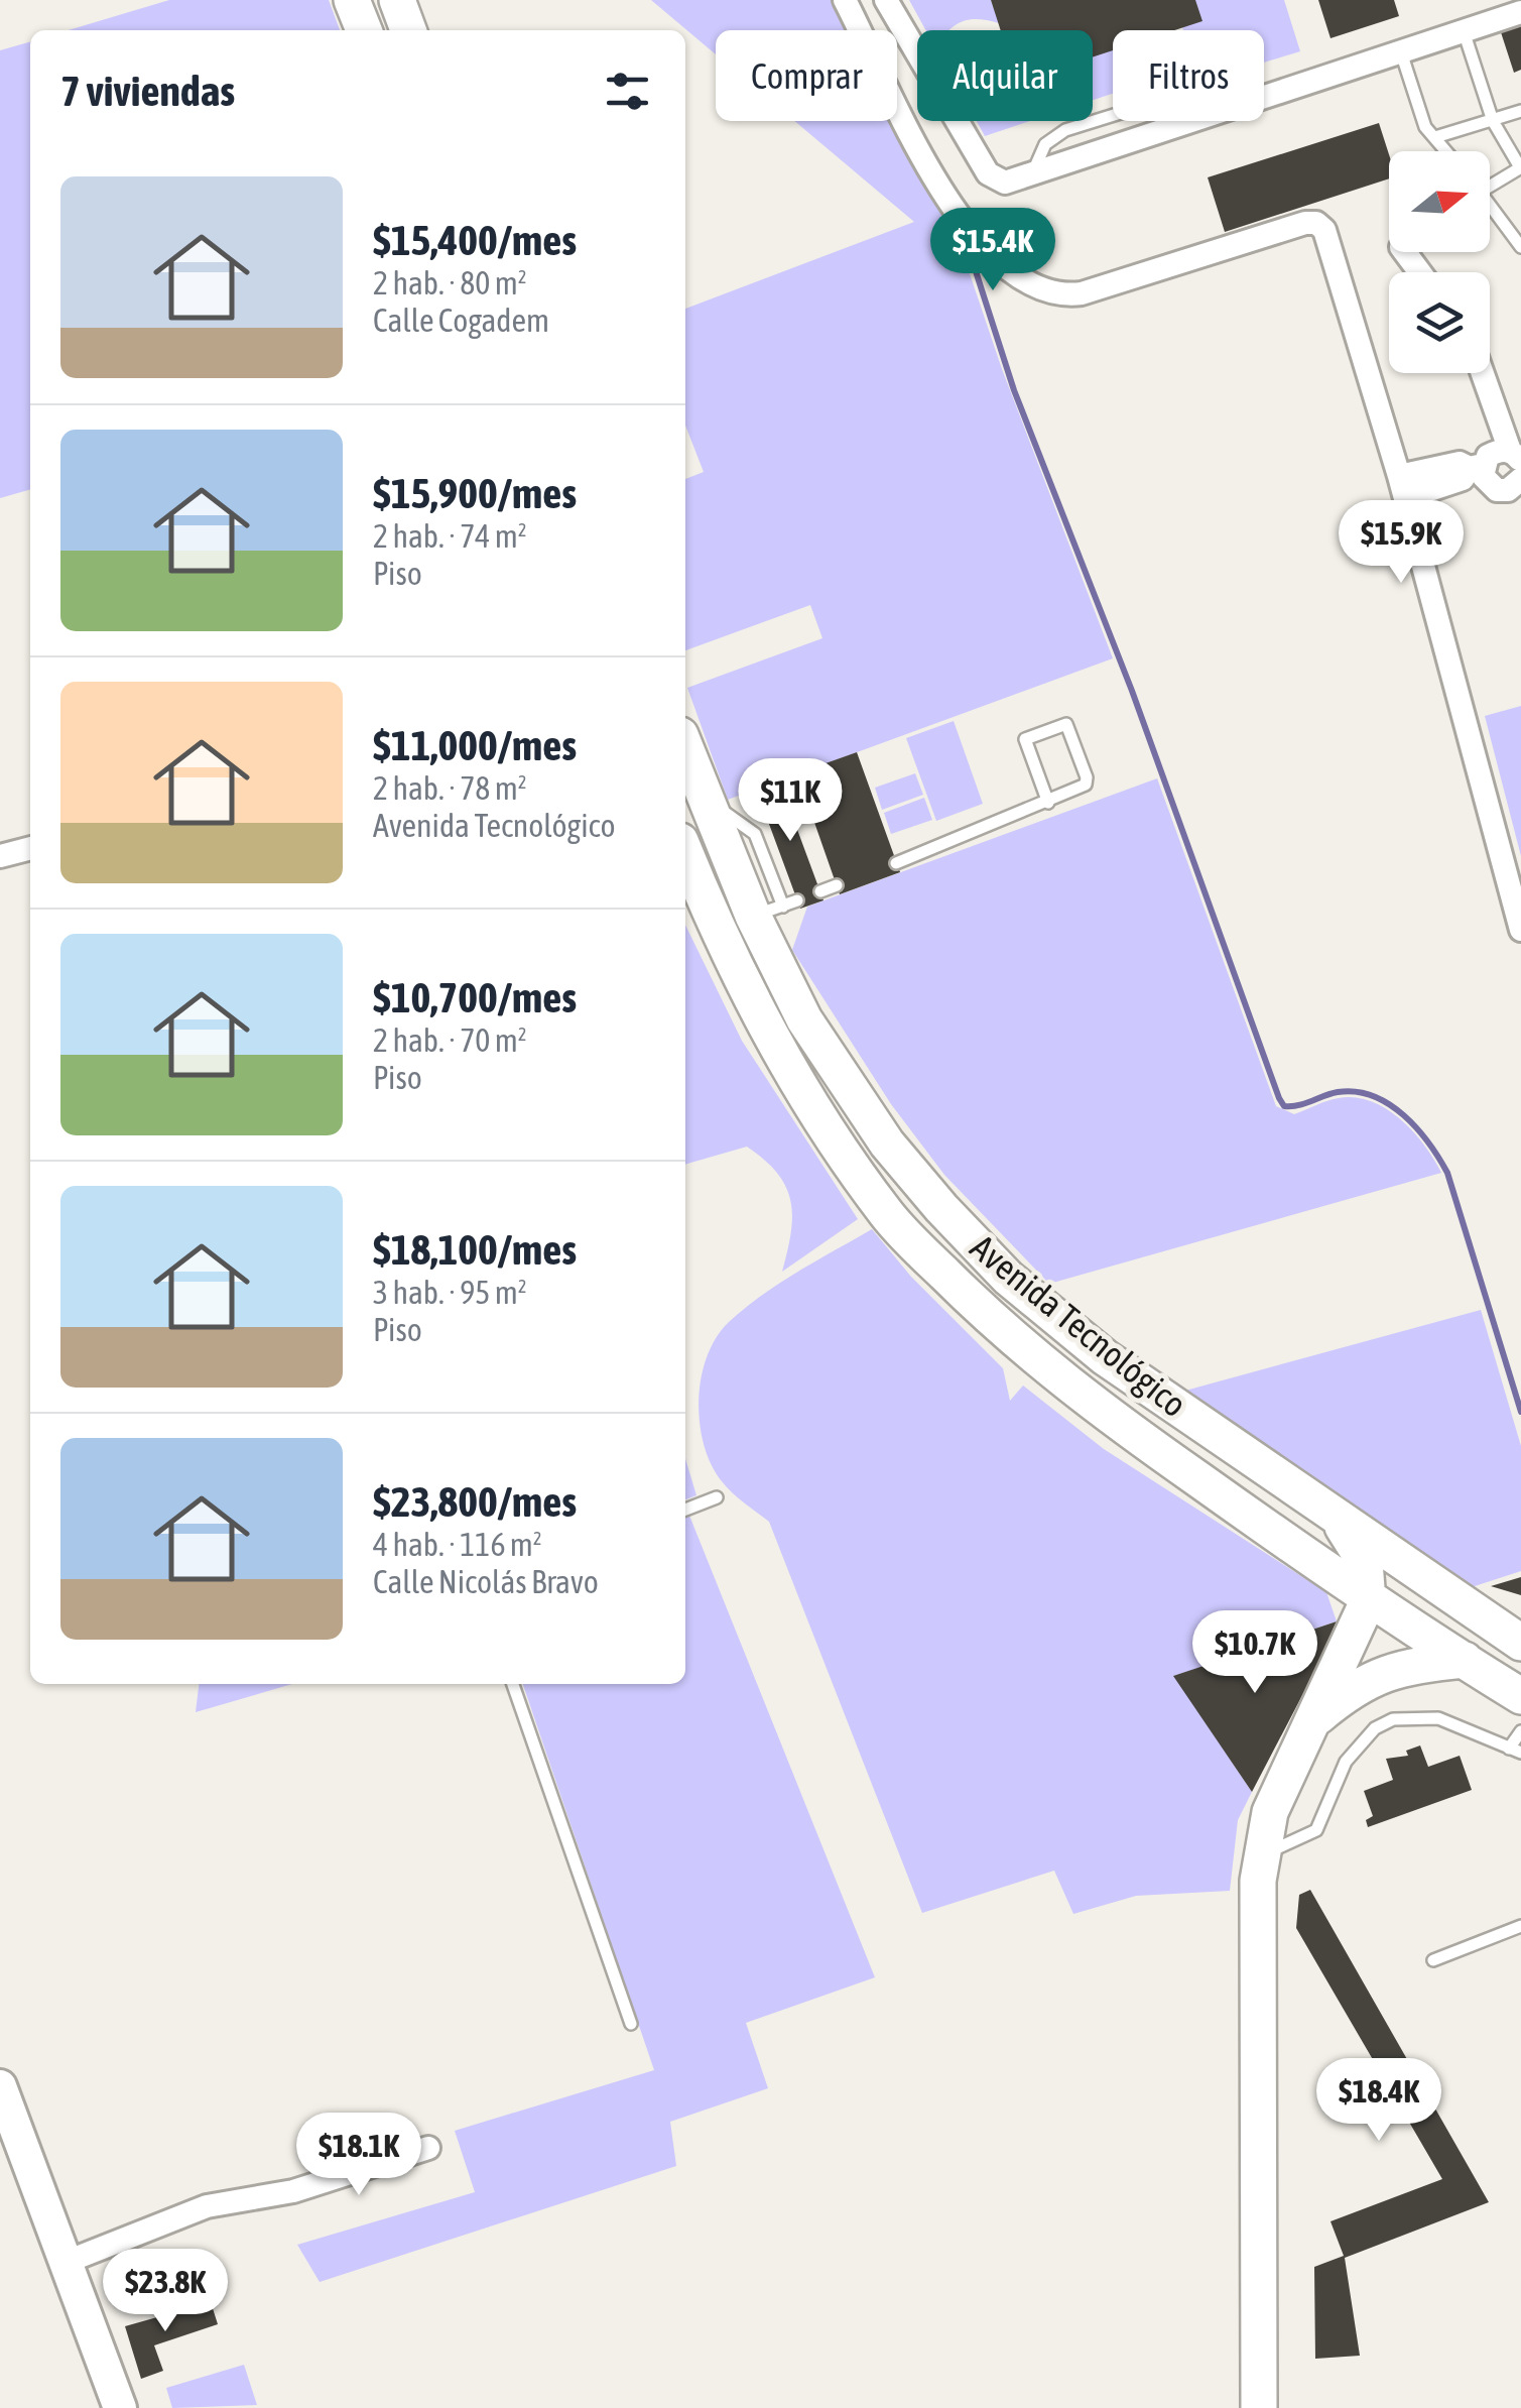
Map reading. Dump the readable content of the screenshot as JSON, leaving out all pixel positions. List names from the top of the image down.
{
  "streets": {
    "main road": ["Avenida Tecnológico"]
  },
  "north": "right",
  "page": {
    "chip": ["Comprar", "Alquilar", "Filtros"],
    "heading": "7 viviendas",
    "list": [
      {
        "name": "$15,400/mes",
        "note": "2 hab. · 80 m² · Calle Cogadem"
      },
      {
        "name": "$15,900/mes",
        "note": "2 hab. · 74 m² · Piso"
      },
      {
        "name": "$11,000/mes",
        "note": "2 hab. · 78 m² · Avenida Tecnológico"
      },
      {
        "name": "$10,700/mes",
        "note": "2 hab. · 70 m² · Piso"
      },
      {
        "name": "$18,100/mes",
        "note": "3 hab. · 95 m² · Piso"
      },
      {
        "name": "$23,800/mes",
        "note": "4 hab. · 116 m² · Calle Nicolás Bravo"
      }
    ],
    "price": [
      "$15.4K",
      "$15.9K",
      "$11K",
      "$10.7K",
      "$18.4K",
      "$18.1K",
      "$23.8K"
    ]
  }
}
